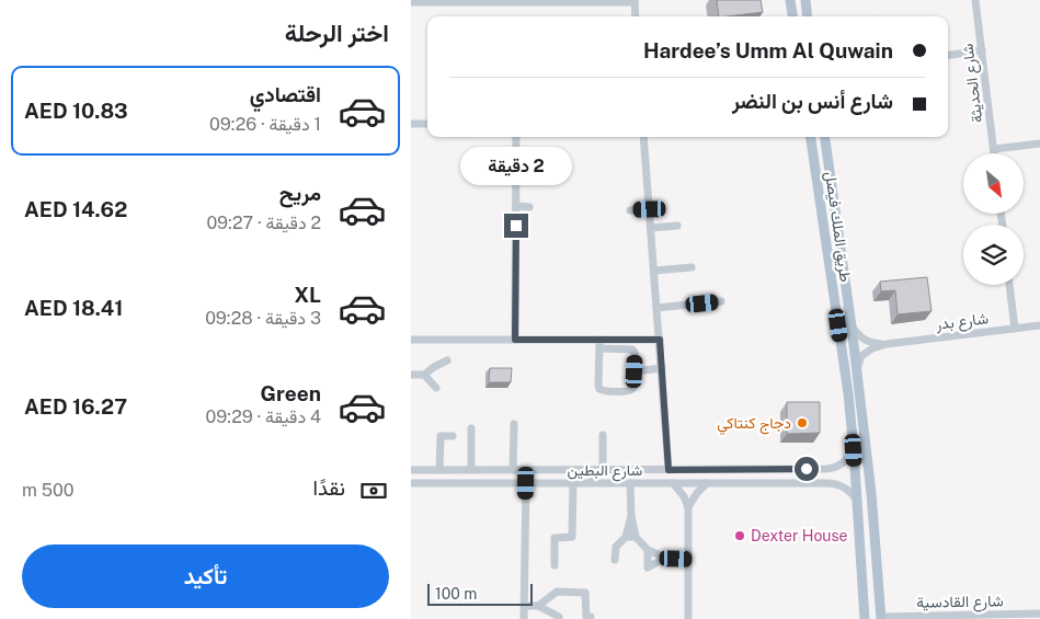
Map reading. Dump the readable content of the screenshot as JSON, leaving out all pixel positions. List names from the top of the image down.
{
  "streets": {
    "main road": ["طريق الملك فيصل"],
    "street": [
      "شارع الحديثة",
      "شارع بدر",
      "شارع البطين",
      "شارع القادسية"
    ]
  },
  "crossings": [
    ["طريق الملك فيصل", "شارع بدر"],
    ["طريق الملك فيصل", "شارع البطين"],
    ["طريق الملك فيصل", "شارع القادسية"]
  ],
  "places": ["دجاج كنتاكي", "Dexter House"],
  "scale_bar": "100 m",
  "north": "bottom right",
  "page": {
    "heading": "اختر الرحلة",
    "banner": ["Hardee’s Umm Al Quwain", "شارع أنس بن النضر"],
    "list": [
      {
        "name": "اقتصادي",
        "note": "1 دقيقة · 09:26",
        "value": "AED 10.83"
      },
      {
        "name": "مريح",
        "note": "2 دقيقة · 09:27",
        "value": "AED 14.62"
      },
      {
        "name": "XL",
        "note": "3 دقيقة · 09:28",
        "value": "AED 18.41"
      },
      {
        "name": "Green",
        "note": "4 دقيقة · 09:29",
        "value": "AED 16.27"
      }
    ],
    "bubble": "2 دقيقة",
    "pay": ["نقدًا", "500 m"],
    "buttons": "تأكيد",
    "scale": "100 m"
  }
}
